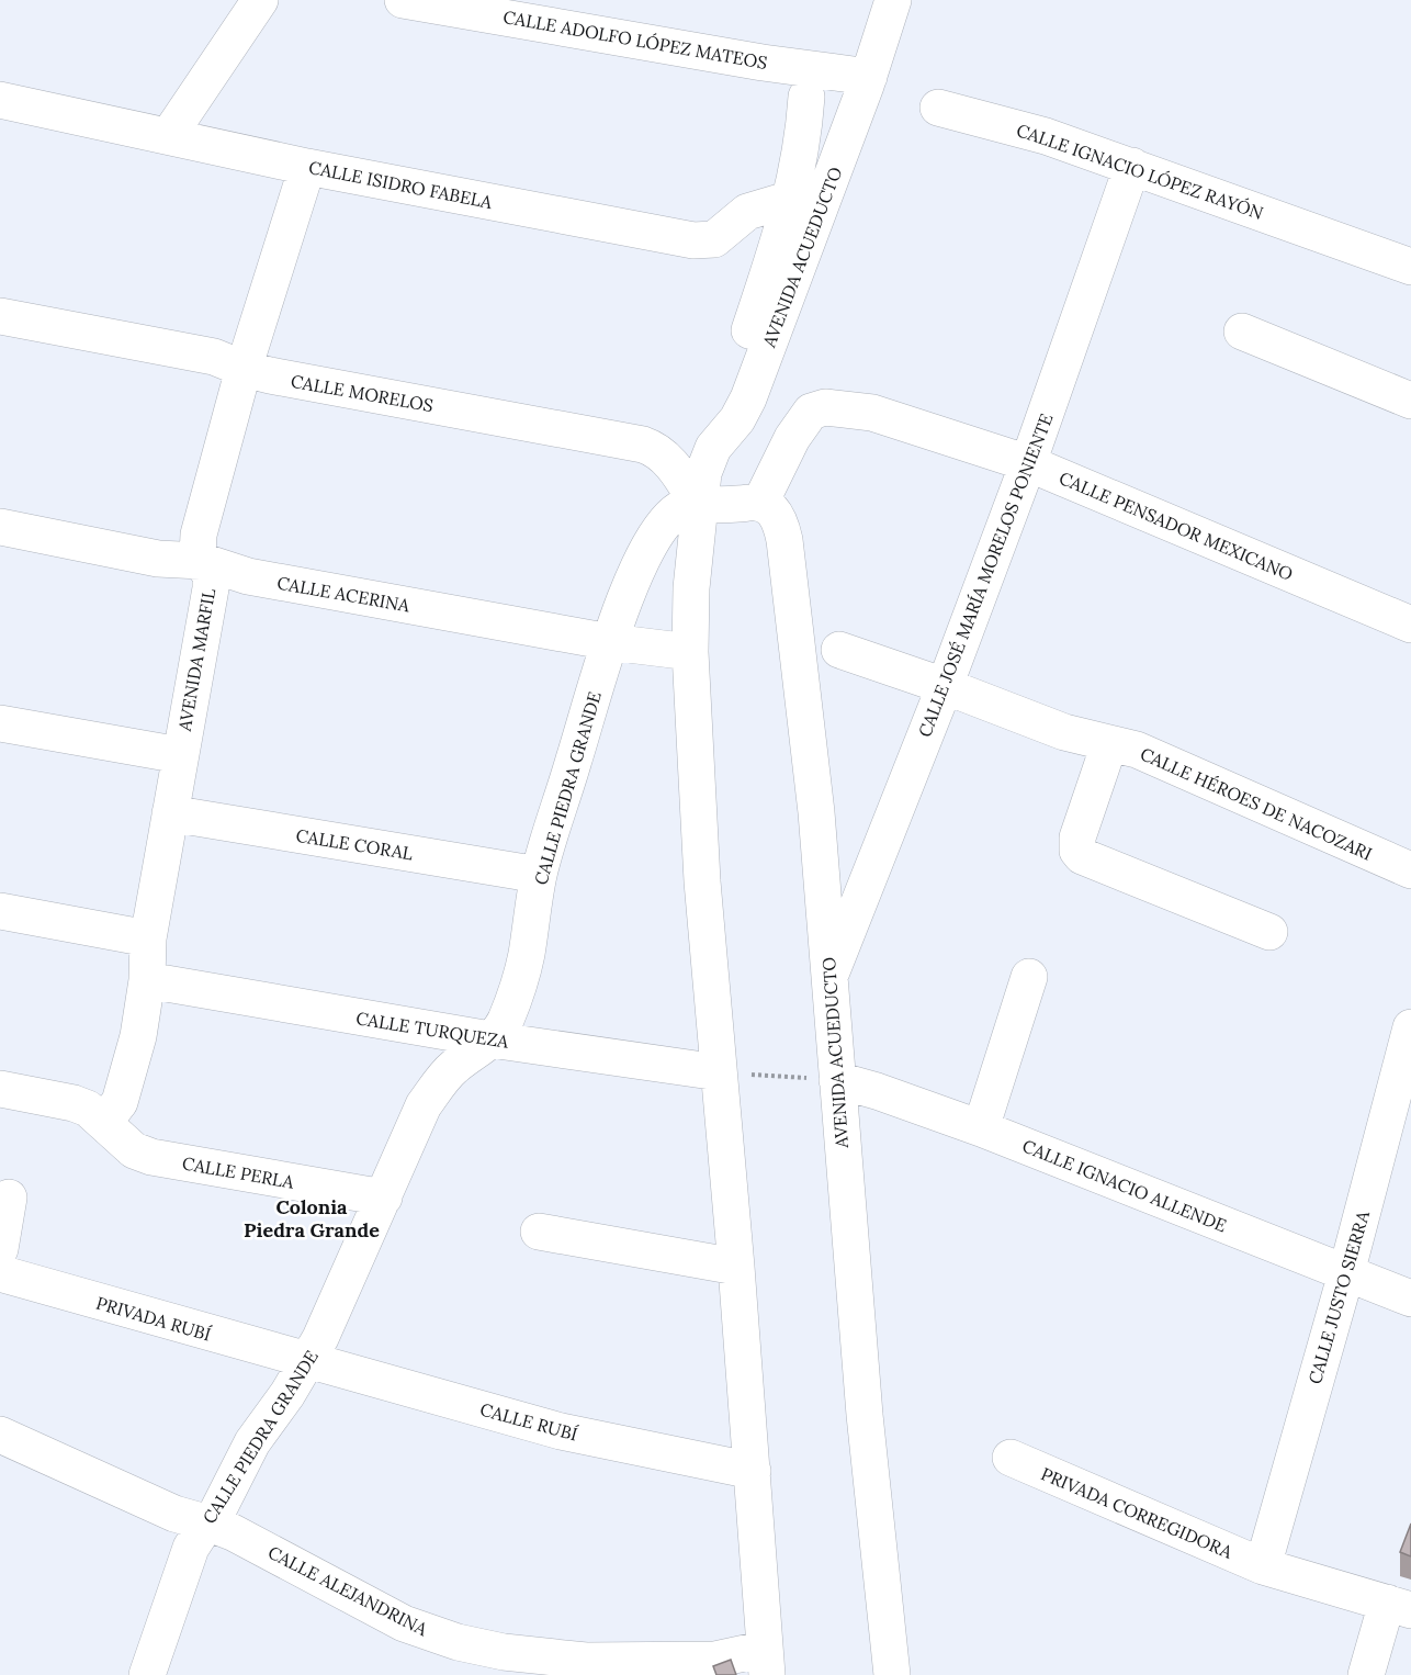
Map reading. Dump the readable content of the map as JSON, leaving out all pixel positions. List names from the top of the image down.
{
  "streets": {
    "street": [
      "CALLE ADOLFO LÓPEZ MATEOS",
      "CALLE IGNACIO LÓPEZ RAYÓN",
      "CALLE ISIDRO FABELA",
      "AVENIDA ACUEDUCTO",
      "CALLE MORELOS",
      "CALLE PENSADOR MEXICANO",
      "CALLE JOSÉ MARÍA MORELOS PONIENTE",
      "CALLE ACERINA",
      "AVENIDA MARFIL",
      "CALLE PIEDRA GRANDE",
      "CALLE HÉROES DE NACOZARI",
      "CALLE CORAL",
      "CALLE TURQUEZA",
      "CALLE PERLA",
      "CALLE IGNACIO ALLENDE",
      "CALLE JUSTO SIERRA",
      "PRIVADA RUBÍ",
      "CALLE RUBÍ",
      "PRIVADA CORREGIDORA",
      "CALLE ALEJANDRINA"
    ]
  },
  "crossings": [
    ["CALLE ADOLFO LÓPEZ MATEOS", "AVENIDA ACUEDUCTO"],
    ["CALLE IGNACIO LÓPEZ RAYÓN", "CALLE JOSÉ MARÍA MORELOS PONIENTE"],
    ["CALLE ISIDRO FABELA", "AVENIDA MARFIL"],
    ["AVENIDA ACUEDUCTO", "CALLE MORELOS"],
    ["AVENIDA ACUEDUCTO", "CALLE PENSADOR MEXICANO"],
    ["AVENIDA ACUEDUCTO", "CALLE JOSÉ MARÍA MORELOS PONIENTE"],
    ["AVENIDA ACUEDUCTO", "CALLE ACERINA"],
    ["AVENIDA ACUEDUCTO", "CALLE PIEDRA GRANDE"],
    ["AVENIDA ACUEDUCTO", "CALLE TURQUEZA"],
    ["AVENIDA ACUEDUCTO", "CALLE IGNACIO ALLENDE"],
    ["AVENIDA ACUEDUCTO", "CALLE RUBÍ"],
    ["AVENIDA ACUEDUCTO", "CALLE ALEJANDRINA"],
    ["CALLE MORELOS", "AVENIDA MARFIL"],
    ["CALLE MORELOS", "CALLE PIEDRA GRANDE"],
    ["CALLE PENSADOR MEXICANO", "CALLE JOSÉ MARÍA MORELOS PONIENTE"],
    ["CALLE JOSÉ MARÍA MORELOS PONIENTE", "CALLE HÉROES DE NACOZARI"],
    ["CALLE ACERINA", "AVENIDA MARFIL"],
    ["CALLE ACERINA", "CALLE PIEDRA GRANDE"],
    ["AVENIDA MARFIL", "CALLE CORAL"],
    ["AVENIDA MARFIL", "CALLE TURQUEZA"],
    ["AVENIDA MARFIL", "CALLE PERLA"],
    ["CALLE PIEDRA GRANDE", "CALLE CORAL"],
    ["CALLE PIEDRA GRANDE", "CALLE TURQUEZA"],
    ["CALLE PIEDRA GRANDE", "CALLE PERLA"],
    ["CALLE PIEDRA GRANDE", "PRIVADA RUBÍ"],
    ["CALLE PIEDRA GRANDE", "CALLE RUBÍ"],
    ["CALLE PIEDRA GRANDE", "CALLE ALEJANDRINA"],
    ["CALLE IGNACIO ALLENDE", "CALLE JUSTO SIERRA"],
    ["CALLE JUSTO SIERRA", "PRIVADA CORREGIDORA"],
    ["PRIVADA RUBÍ", "CALLE RUBÍ"]
  ],
  "districts": ["Colonia Piedra Grande"]
}
